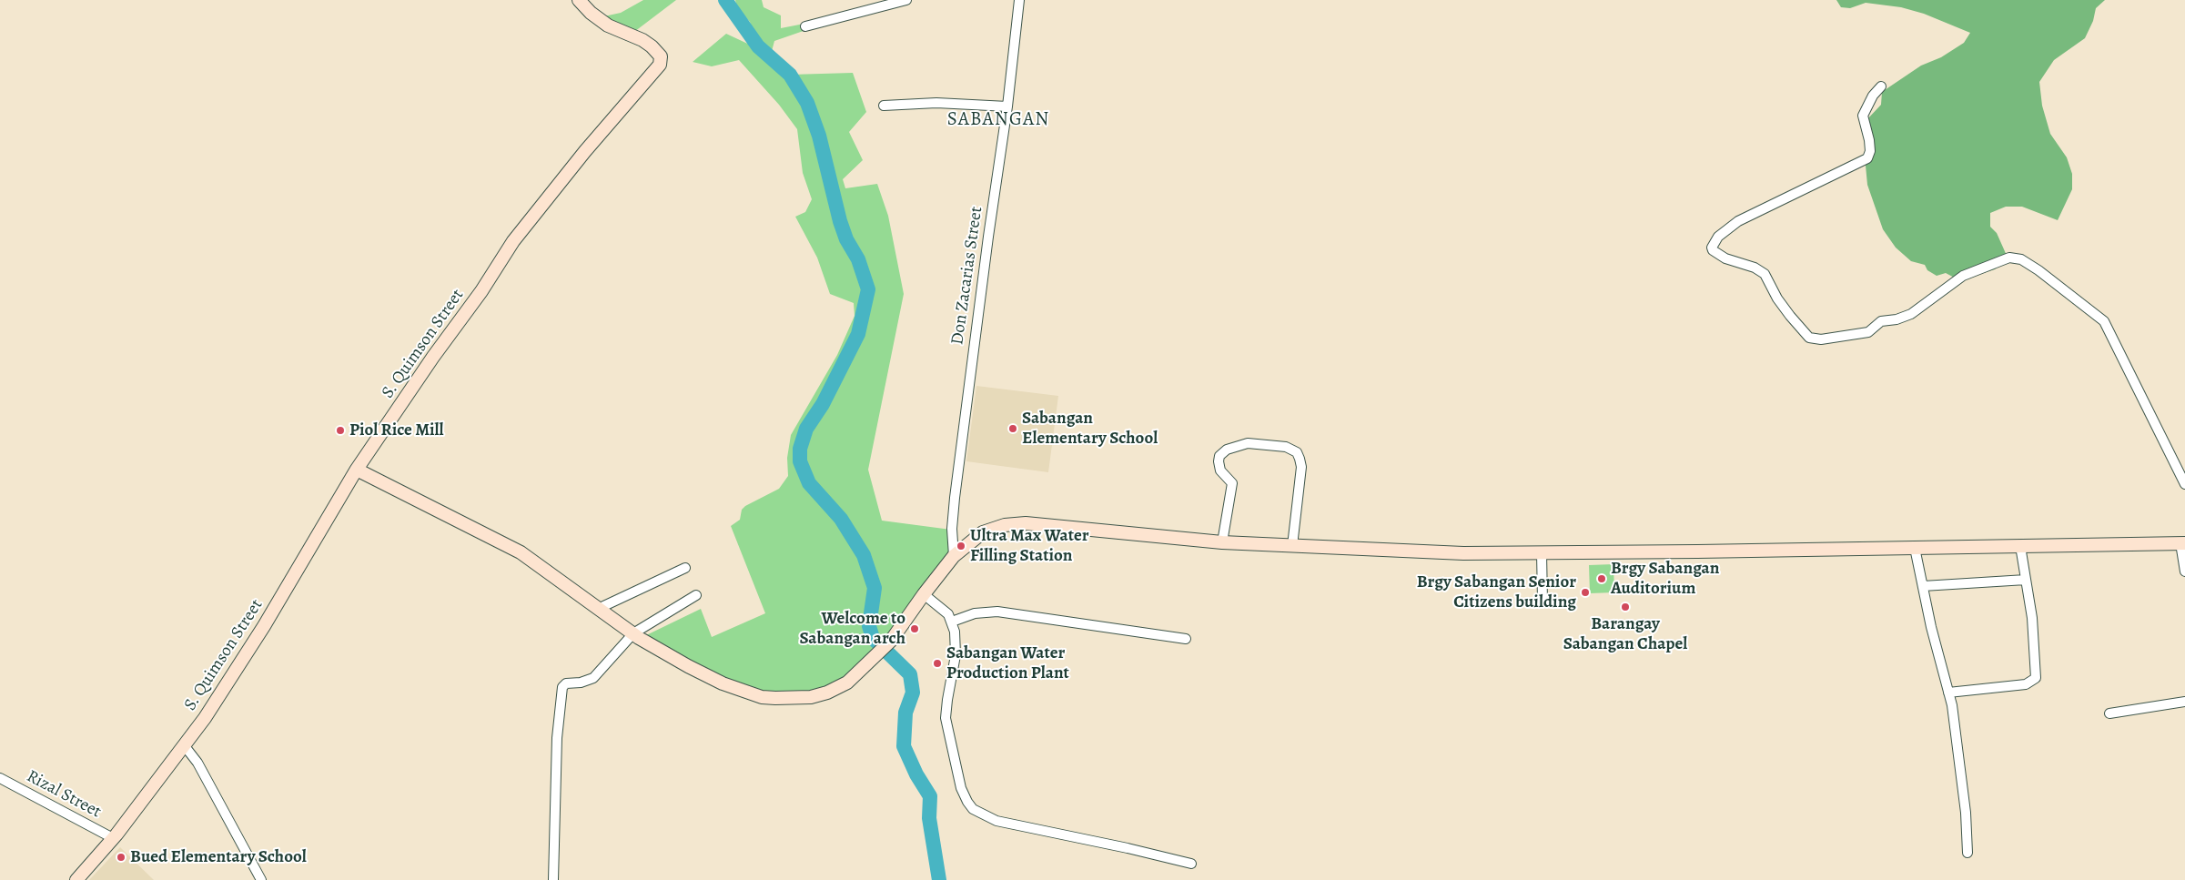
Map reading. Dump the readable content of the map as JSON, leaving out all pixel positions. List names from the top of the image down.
{
  "streets": {
    "street": ["Don Zacarias Street", "S. Quimson Street", "Rizal Street"]
  },
  "crossings": [
    ["S. Quimson Street", "Rizal Street"]
  ],
  "districts": ["SABANGAN"],
  "places": [
    "Sabangan Elementary School",
    "Piol Rice Mill",
    "Ultra Max Water Filling Station",
    "Brgy Sabangan Auditorium",
    "Brgy Sabangan Senior Citizens building",
    "Barangay Sabangan Chapel",
    "Welcome to Sabangan arch",
    "Sabangan Water Production Plant",
    "Bued Elementary School"
  ]
}
